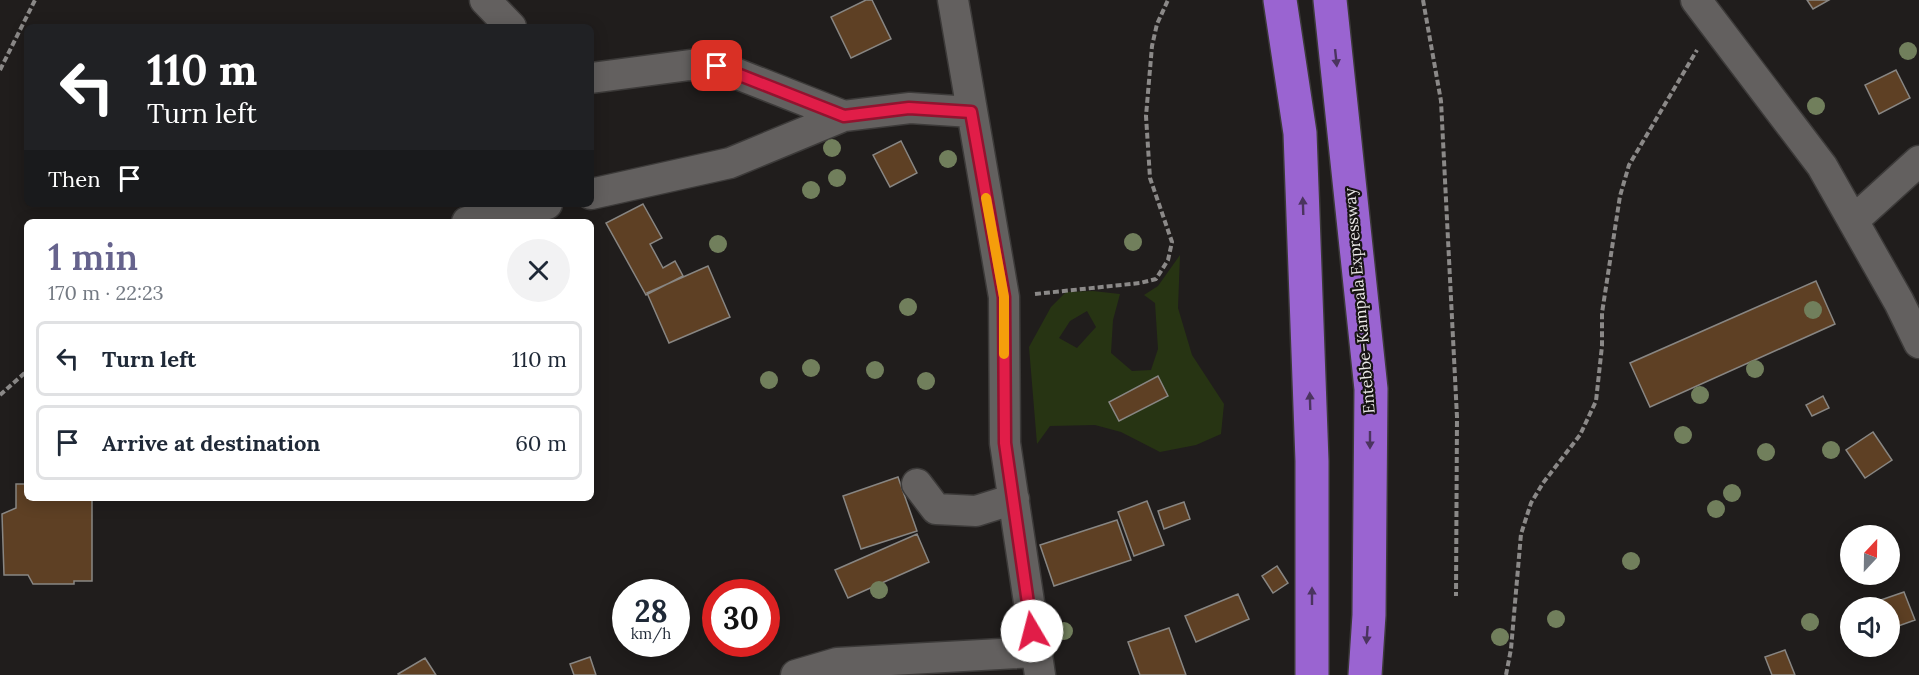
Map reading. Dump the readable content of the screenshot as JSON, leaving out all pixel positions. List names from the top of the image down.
{
  "streets": {
    "highway": ["Entebbe–Kampala Expressway"]
  },
  "north": "top",
  "page": {
    "turn": ["110 m", "Turn left"],
    "then": "Then",
    "heading": ["1 min", "170 m · 22:23"],
    "list": [
      {
        "name": "Turn left",
        "value": "110 m"
      },
      {
        "name": "Arrive at destination",
        "value": "60 m"
      }
    ],
    "speed": "28 km/h",
    "limit": "30"
  }
}
